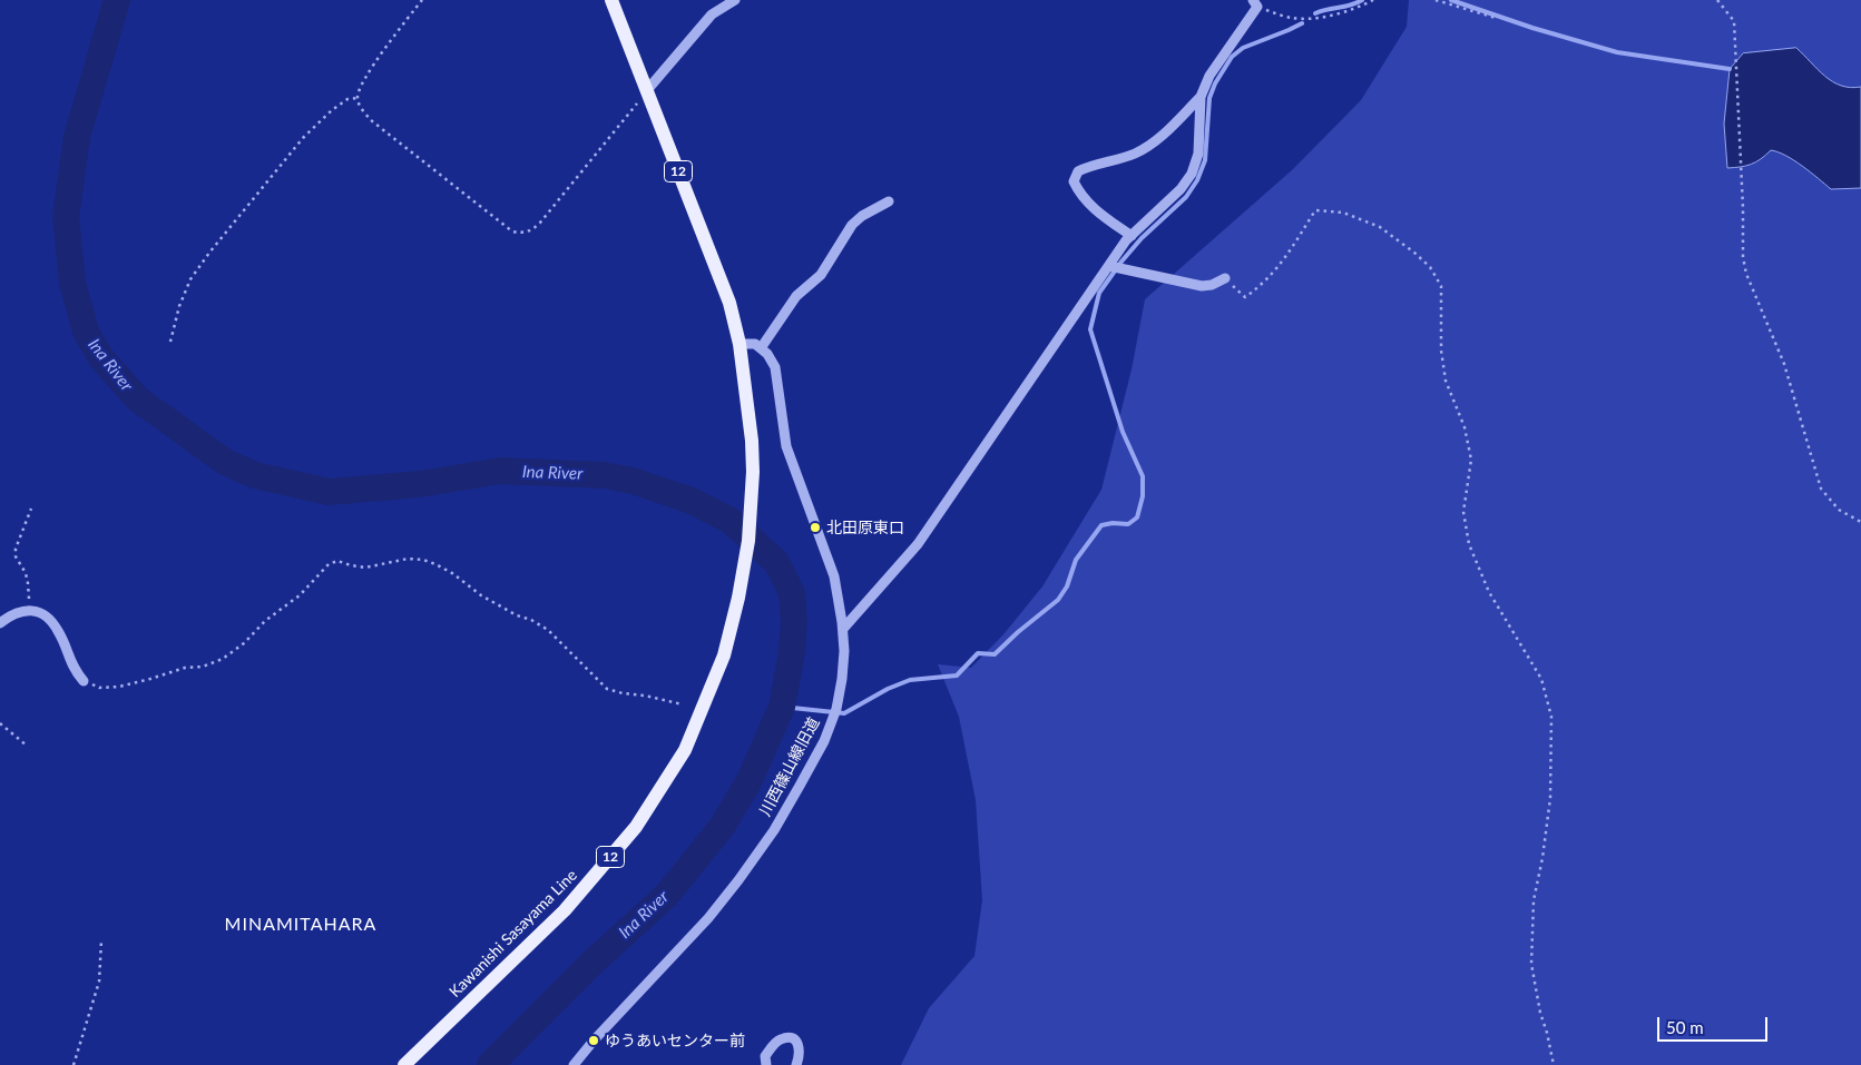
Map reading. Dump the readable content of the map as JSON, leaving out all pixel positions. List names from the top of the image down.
{
  "streets": {
    "main road": ["12", "Kawanishi Sasayama Line"],
    "street": ["川西篠山線旧道"]
  },
  "districts": ["MINAMITAHARA"],
  "water": ["Ina River"],
  "places": ["北田原東口", "ゆうあいセンター前"],
  "scale_bar": "50 m"
}
